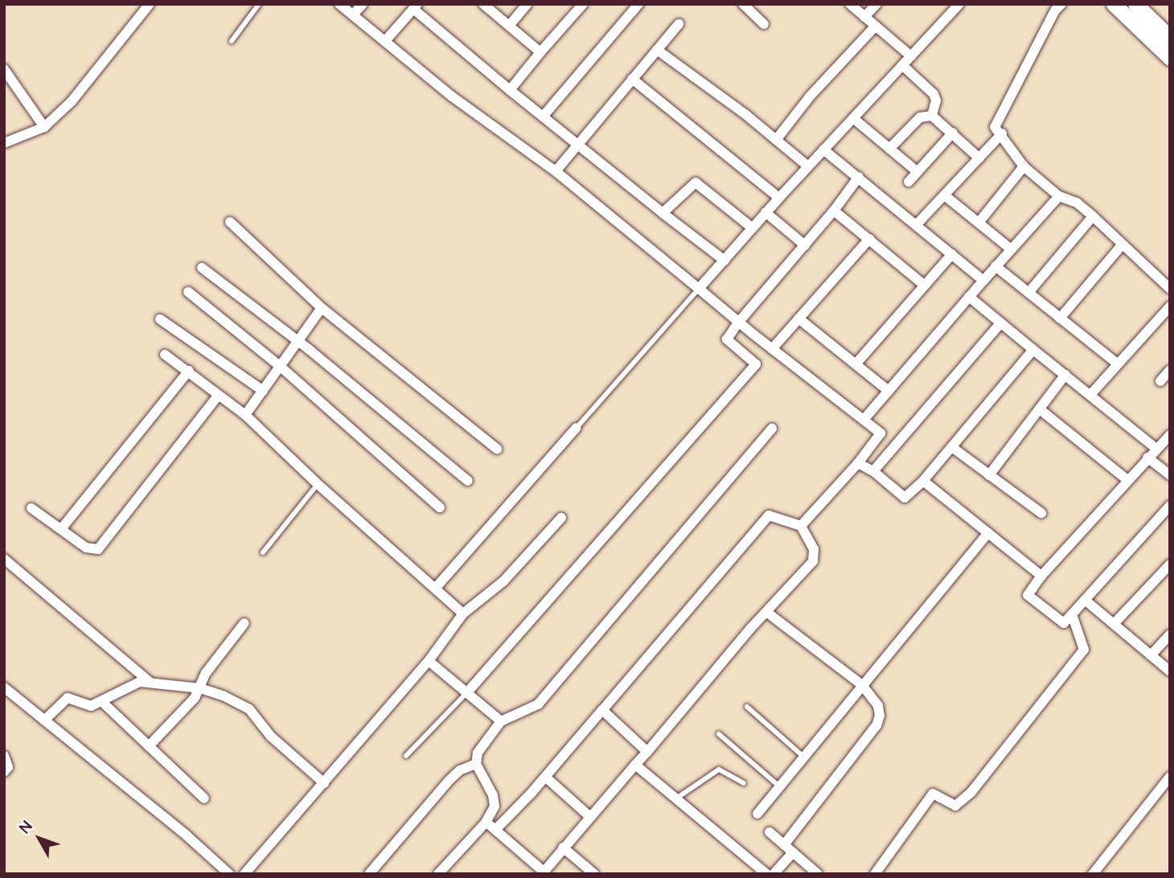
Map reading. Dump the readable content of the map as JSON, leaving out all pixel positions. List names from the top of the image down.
{
  "north": "top left"
}
